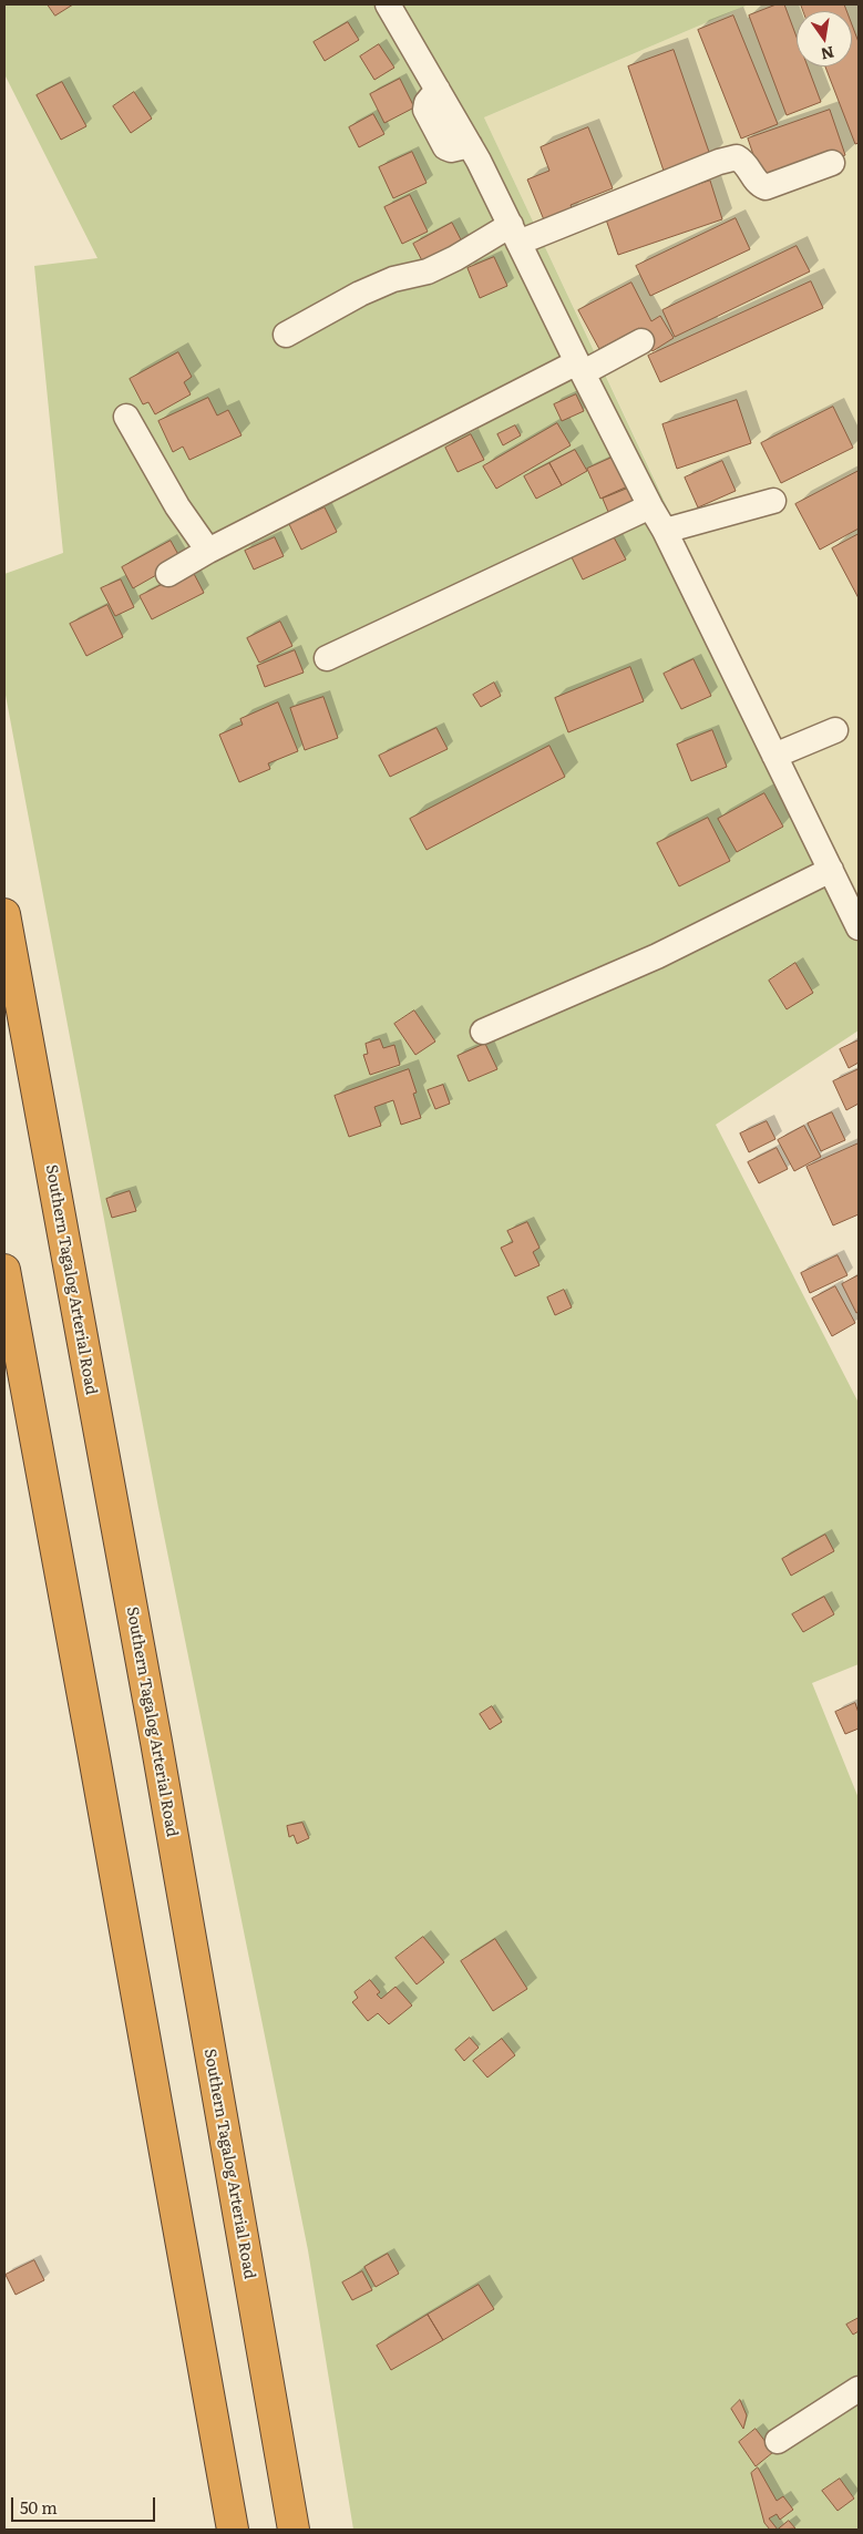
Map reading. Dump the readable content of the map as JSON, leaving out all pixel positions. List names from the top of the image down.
{
  "streets": {
    "highway": ["Southern Tagalog Arterial Road"]
  },
  "scale_bar": "50 m",
  "north": "bottom"
}
